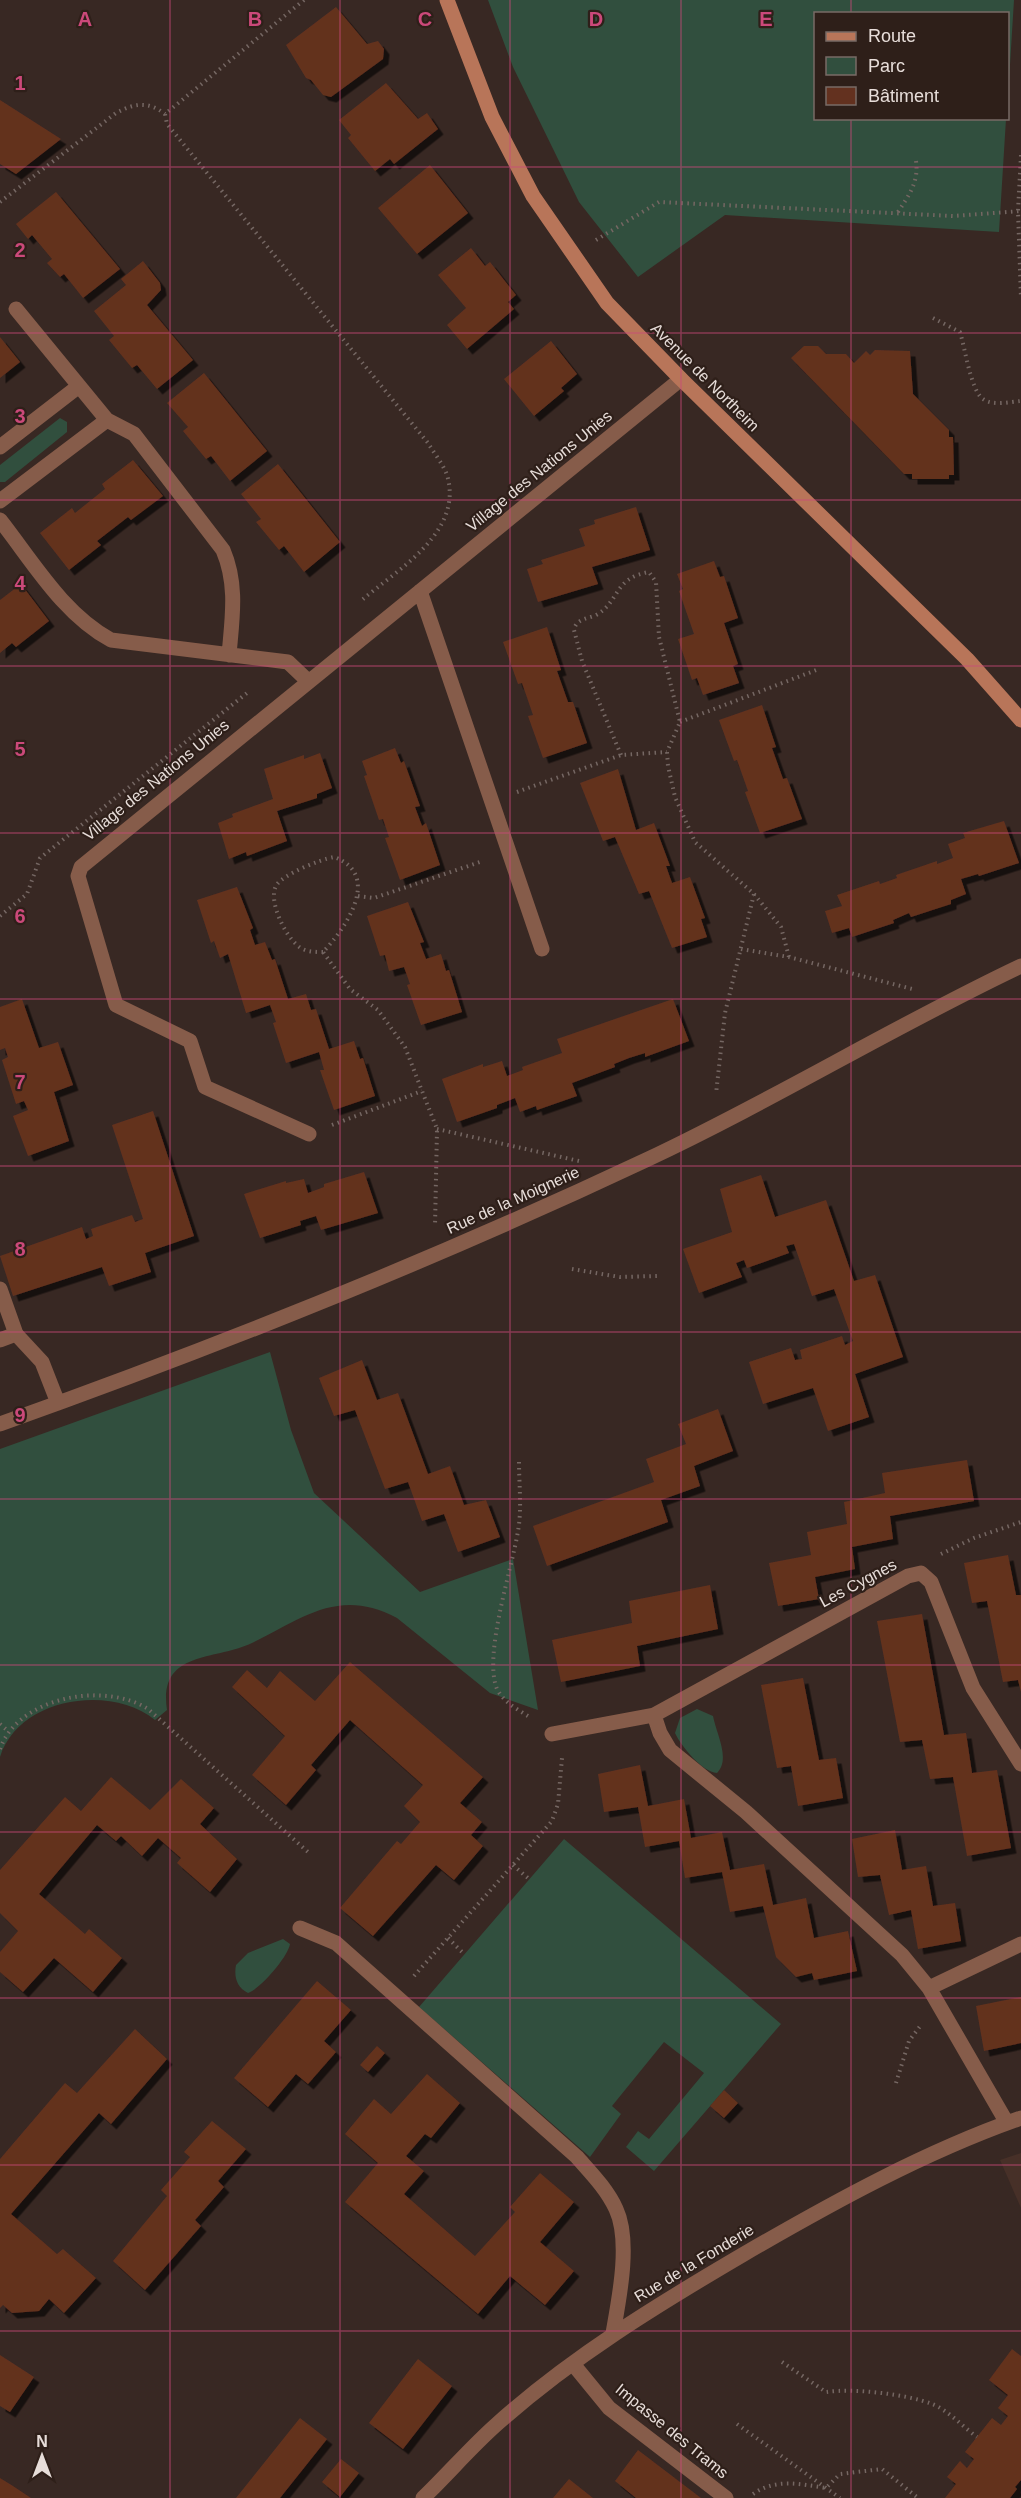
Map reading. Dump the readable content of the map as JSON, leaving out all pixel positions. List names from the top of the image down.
{
  "streets": {
    "street": [
      "Avenue de Northeim",
      "Village des Nations Unies",
      "Rue de la Moignerie",
      "Les Cygnes",
      "Rue de la Fonderie",
      "Impasse des Trams"
    ]
  },
  "crossings": [
    ["Avenue de Northeim", "Village des Nations Unies"],
    ["Rue de la Fonderie", "Impasse des Trams"]
  ],
  "legend": ["Route", "Parc", "Bâtiment"],
  "north": "top",
  "grid": {
    "columns": [
      "A",
      "B",
      "C",
      "D",
      "E"
    ],
    "rows": [
      "1",
      "2",
      "3",
      "4",
      "5",
      "6",
      "7",
      "8",
      "9"
    ]
  }
}
